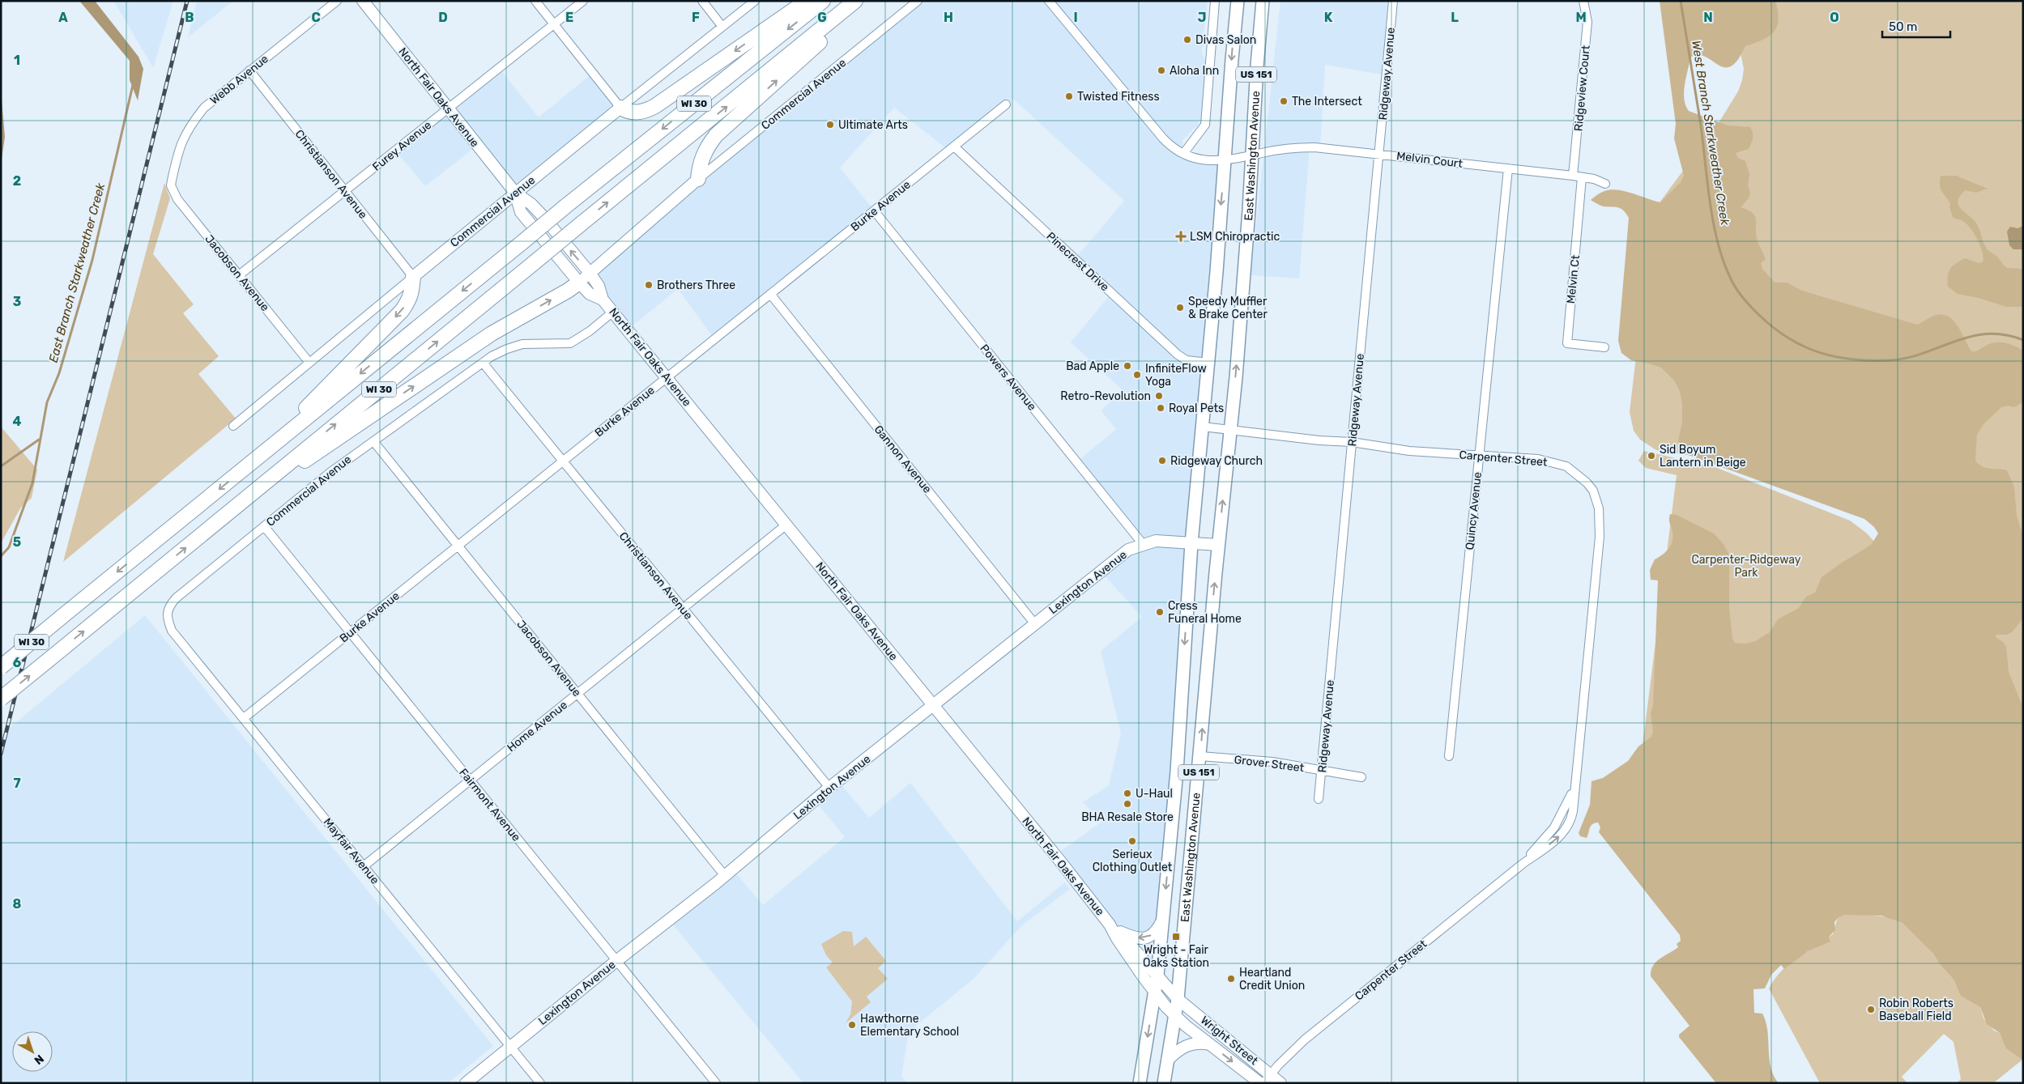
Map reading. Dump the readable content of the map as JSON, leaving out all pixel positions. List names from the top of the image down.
{
  "streets": {
    "highway": ["WI 30"],
    "main road": ["US 151", "East Washington Avenue"],
    "street": [
      "Ridgeway Avenue",
      "Webb Avenue",
      "Ridgeview Court",
      "Commercial Avenue",
      "North Fair Oaks Avenue",
      "Furey Avenue",
      "Melvin Court",
      "Christianson Avenue",
      "Burke Avenue",
      "Pinecrest Drive",
      "Jacobson Avenue",
      "Melvin Ct",
      "Powers Avenue",
      "Carpenter Street",
      "Gannon Avenue",
      "Quincy Avenue",
      "Lexington Avenue",
      "Home Avenue",
      "Grover Street",
      "Fairmont Avenue",
      "Mayfair Avenue",
      "Wright Street"
    ]
  },
  "crossings": [
    ["Ridgeway Avenue", "Melvin Court"],
    ["Ridgeway Avenue", "Carpenter Street"],
    ["Ridgeway Avenue", "Grover Street"],
    ["Webb Avenue", "Christianson Avenue"],
    ["Webb Avenue", "Jacobson Avenue"],
    ["Ridgeview Court", "Melvin Court"],
    ["Commercial Avenue", "North Fair Oaks Avenue"],
    ["Commercial Avenue", "Christianson Avenue"],
    ["Commercial Avenue", "Jacobson Avenue"],
    ["Commercial Avenue", "Fairmont Avenue"],
    ["Commercial Avenue", "Mayfair Avenue"],
    ["North Fair Oaks Avenue", "Furey Avenue"],
    ["North Fair Oaks Avenue", "East Washington Avenue"],
    ["North Fair Oaks Avenue", "Burke Avenue"],
    ["North Fair Oaks Avenue", "Lexington Avenue"],
    ["North Fair Oaks Avenue", "Home Avenue"],
    ["North Fair Oaks Avenue", "Wright Street"],
    ["Furey Avenue", "Christianson Avenue"],
    ["Furey Avenue", "Jacobson Avenue"],
    ["East Washington Avenue", "Melvin Court"],
    ["East Washington Avenue", "Pinecrest Drive"],
    ["East Washington Avenue", "Carpenter Street"],
    ["East Washington Avenue", "Lexington Avenue"],
    ["East Washington Avenue", "Grover Street"],
    ["East Washington Avenue", "Wright Street"],
    ["Melvin Court", "Melvin Ct"],
    ["Melvin Court", "Quincy Avenue"],
    ["Christianson Avenue", "Burke Avenue"],
    ["Christianson Avenue", "Lexington Avenue"],
    ["Christianson Avenue", "Home Avenue"],
    ["Burke Avenue", "Pinecrest Drive"],
    ["Burke Avenue", "Jacobson Avenue"],
    ["Burke Avenue", "Powers Avenue"],
    ["Burke Avenue", "Gannon Avenue"],
    ["Burke Avenue", "Fairmont Avenue"],
    ["Burke Avenue", "Mayfair Avenue"],
    ["Jacobson Avenue", "Lexington Avenue"],
    ["Jacobson Avenue", "Home Avenue"],
    ["Powers Avenue", "Lexington Avenue"],
    ["Carpenter Street", "Quincy Avenue"],
    ["Carpenter Street", "Wright Street"],
    ["Gannon Avenue", "Lexington Avenue"],
    ["Lexington Avenue", "Fairmont Avenue"],
    ["Lexington Avenue", "Mayfair Avenue"],
    ["Home Avenue", "Fairmont Avenue"],
    ["Home Avenue", "Mayfair Avenue"]
  ],
  "water": ["West Branch Starkweather Creek", "East Branch Starkweather Creek"],
  "parks": ["Carpenter-Ridgeway Park"],
  "places": {
    "other": [
      "Divas Salon",
      "Aloha Inn",
      "Twisted Fitness",
      "The Intersect",
      "Ultimate Arts",
      "Brothers Three",
      "Speedy Muffler & Brake Center",
      "Bad Apple",
      "InfiniteFlow Yoga",
      "Retro-Revolution",
      "Royal Pets",
      "Sid Boyum Lantern in Beige",
      "Ridgeway Church",
      "Cress Funeral Home",
      "U-Haul",
      "BHA Resale Store",
      "Serieux Clothing Outlet",
      "Heartland Credit Union",
      "Robin Roberts Baseball Field",
      "Hawthorne Elementary School"
    ],
    "health": ["LSM Chiropractic"],
    "transit": ["Wright - Fair Oaks Station"]
  },
  "scale_bar": "50 m",
  "north": "bottom right",
  "grid": {
    "columns": [
      "A",
      "B",
      "C",
      "D",
      "E",
      "F",
      "G",
      "H",
      "I",
      "J",
      "K",
      "L",
      "M",
      "N",
      "O"
    ],
    "rows": [
      "1",
      "2",
      "3",
      "4",
      "5",
      "6",
      "7",
      "8"
    ]
  }
}
